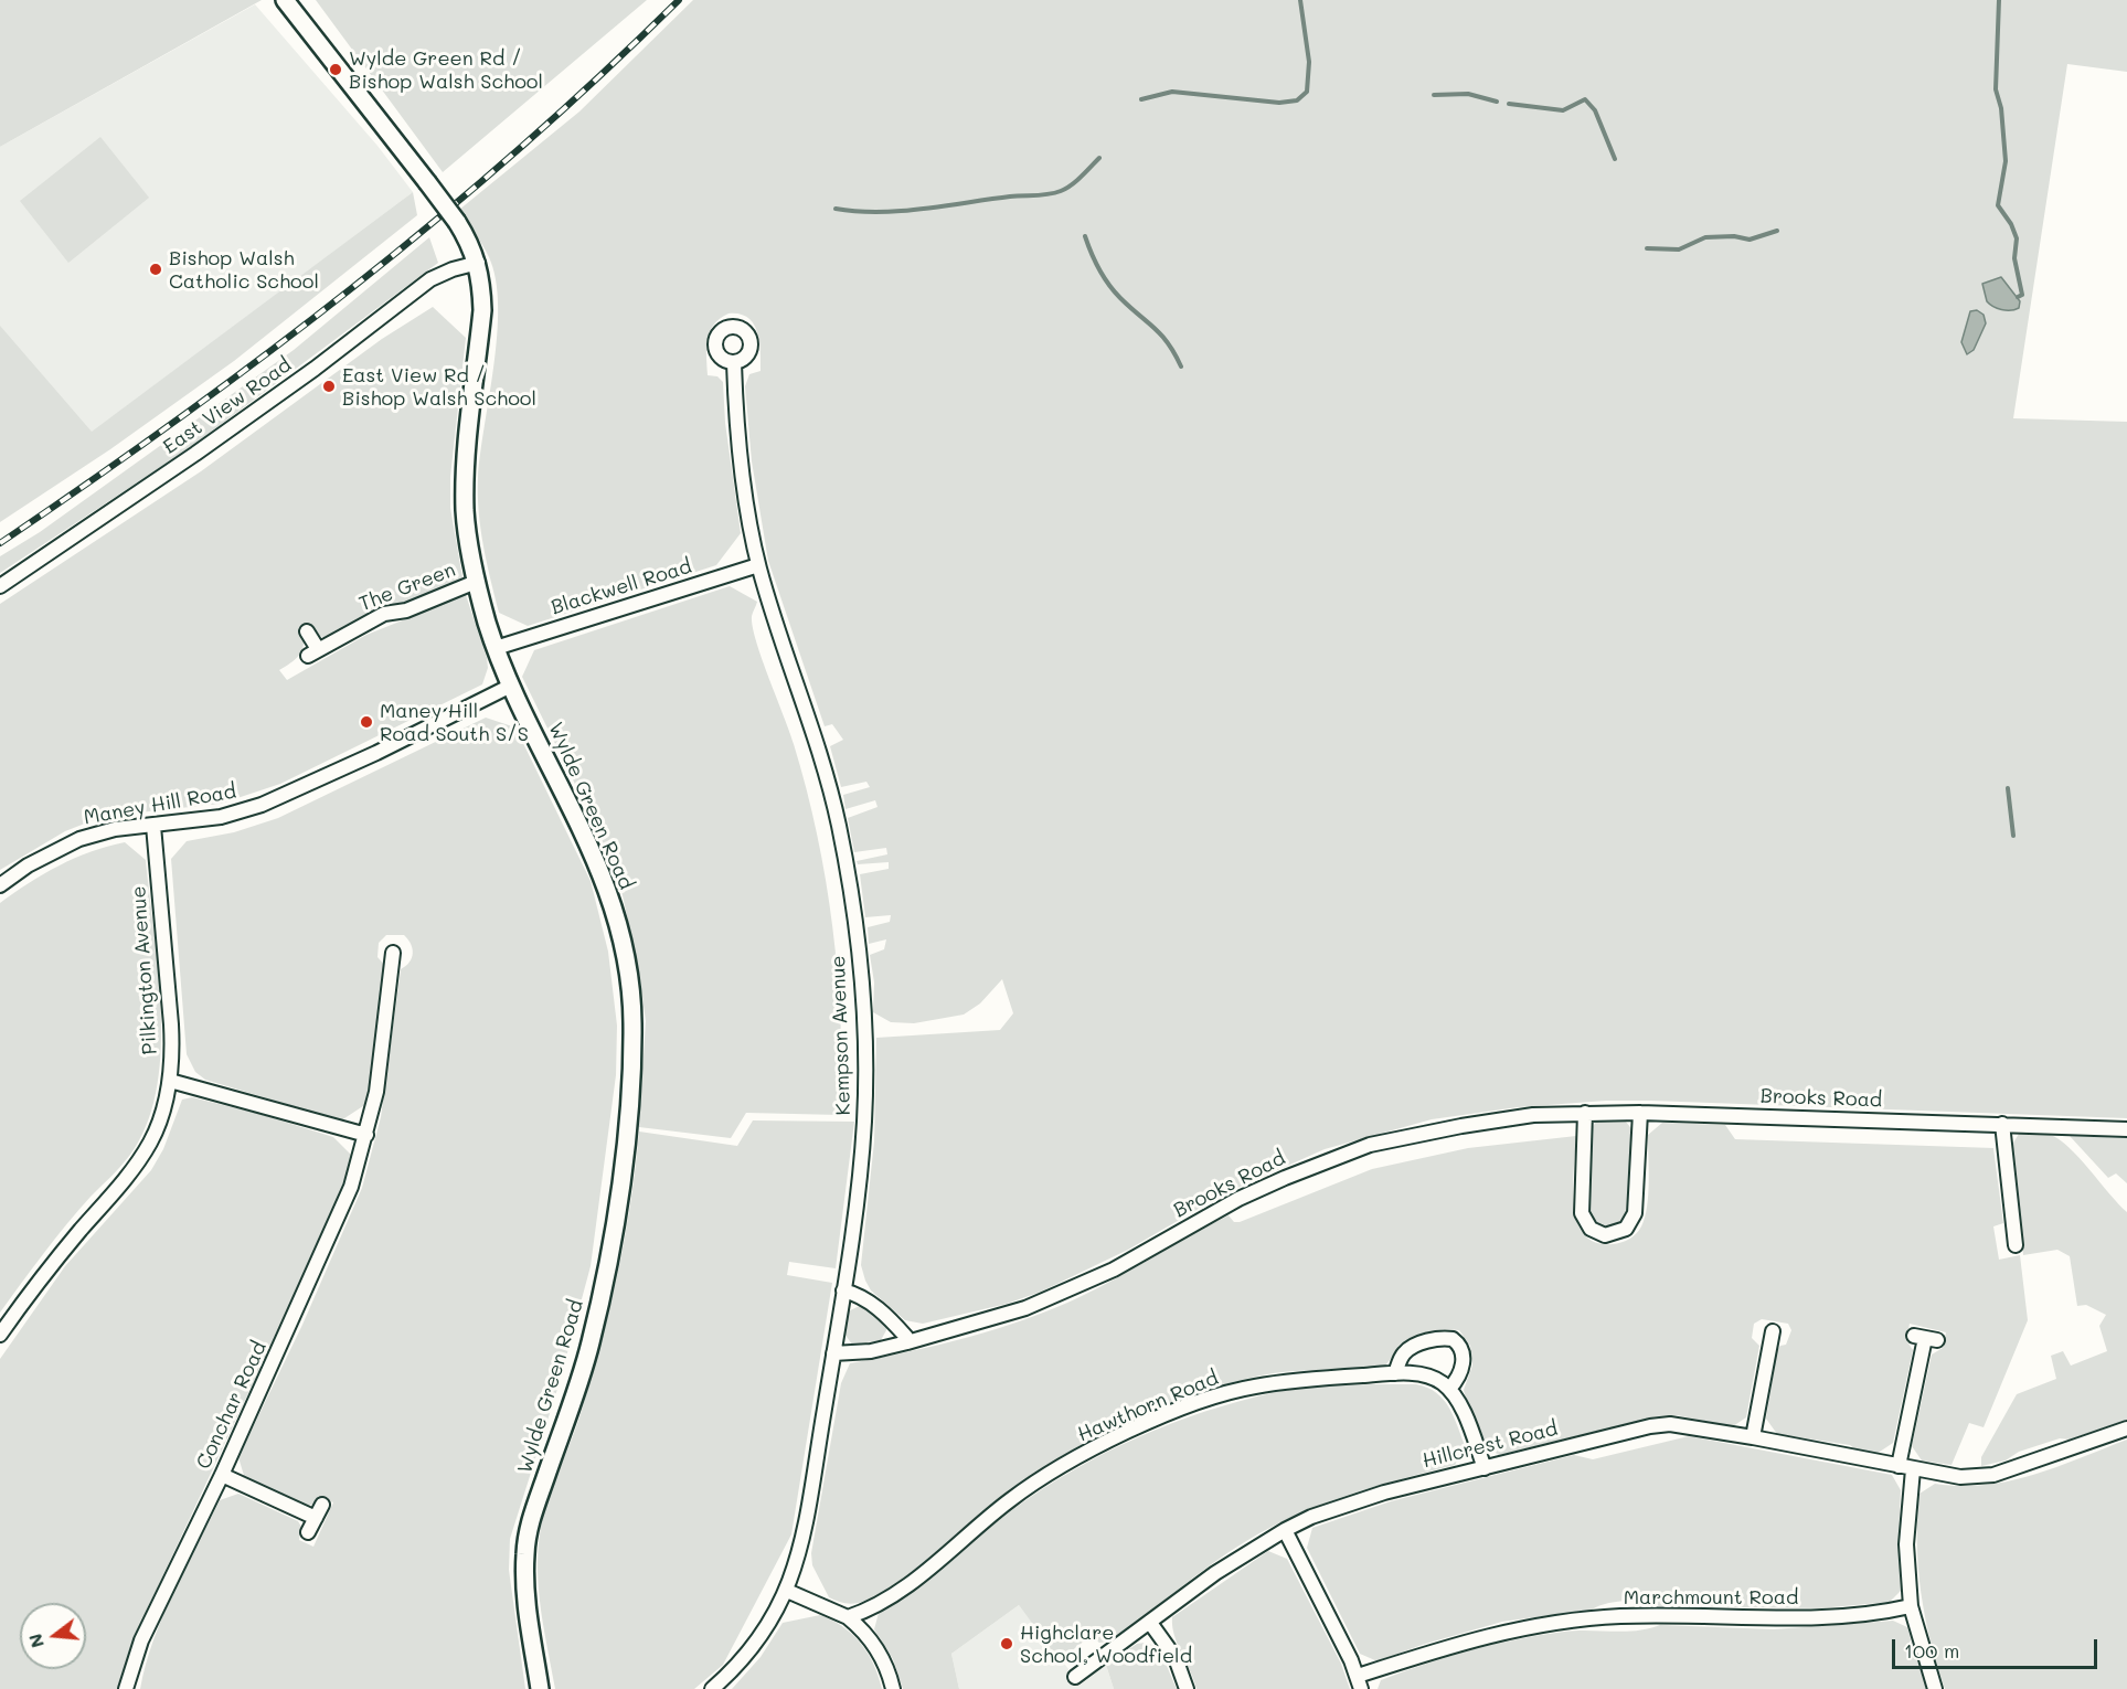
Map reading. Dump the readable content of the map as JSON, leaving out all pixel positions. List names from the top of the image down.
{
  "streets": {
    "street": [
      "East View Road",
      "The Green",
      "Blackwell Road",
      "Maney Hill Road",
      "Wylde Green Road",
      "Pilkington Avenue",
      "Kempson Avenue",
      "Brooks Road",
      "Conchar Road",
      "Hawthorn Road",
      "Hillcrest Road",
      "Marchmount Road"
    ]
  },
  "crossings": [
    ["East View Road", "Wylde Green Road"],
    ["The Green", "Wylde Green Road"],
    ["Blackwell Road", "Wylde Green Road"],
    ["Blackwell Road", "Kempson Avenue"],
    ["Maney Hill Road", "Wylde Green Road"],
    ["Maney Hill Road", "Pilkington Avenue"],
    ["Kempson Avenue", "Brooks Road"]
  ],
  "places": [
    "Wylde Green Rd / Bishop Walsh School",
    "Bishop Walsh Catholic School",
    "East View Rd / Bishop Walsh School",
    "Maney Hill Road South S/S",
    "Highclare School, Woodfield"
  ],
  "scale_bar": "100 m",
  "north": "left"
}
